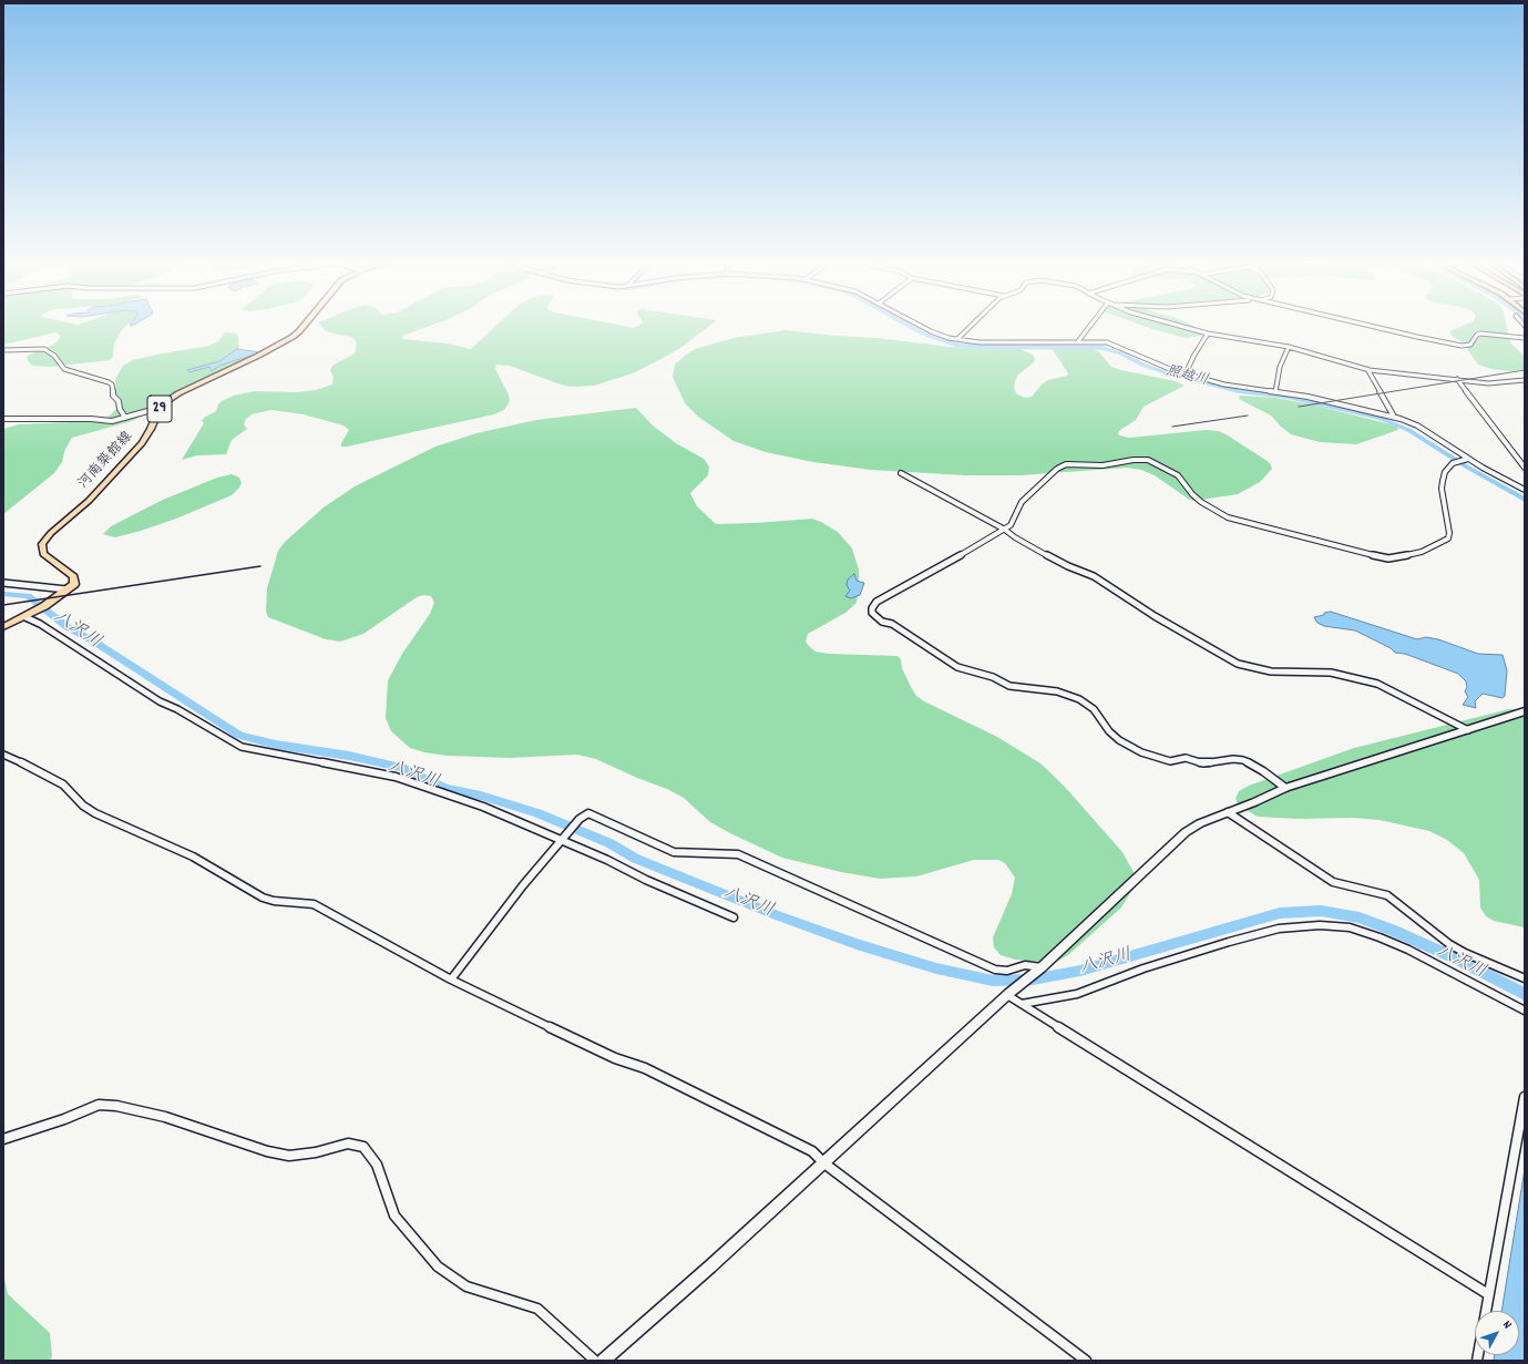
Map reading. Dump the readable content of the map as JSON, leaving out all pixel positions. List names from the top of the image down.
{
  "streets": {
    "main road": ["29", "河南築館線"]
  },
  "water": ["照越川", "八沢川"],
  "north": "top right"
}
